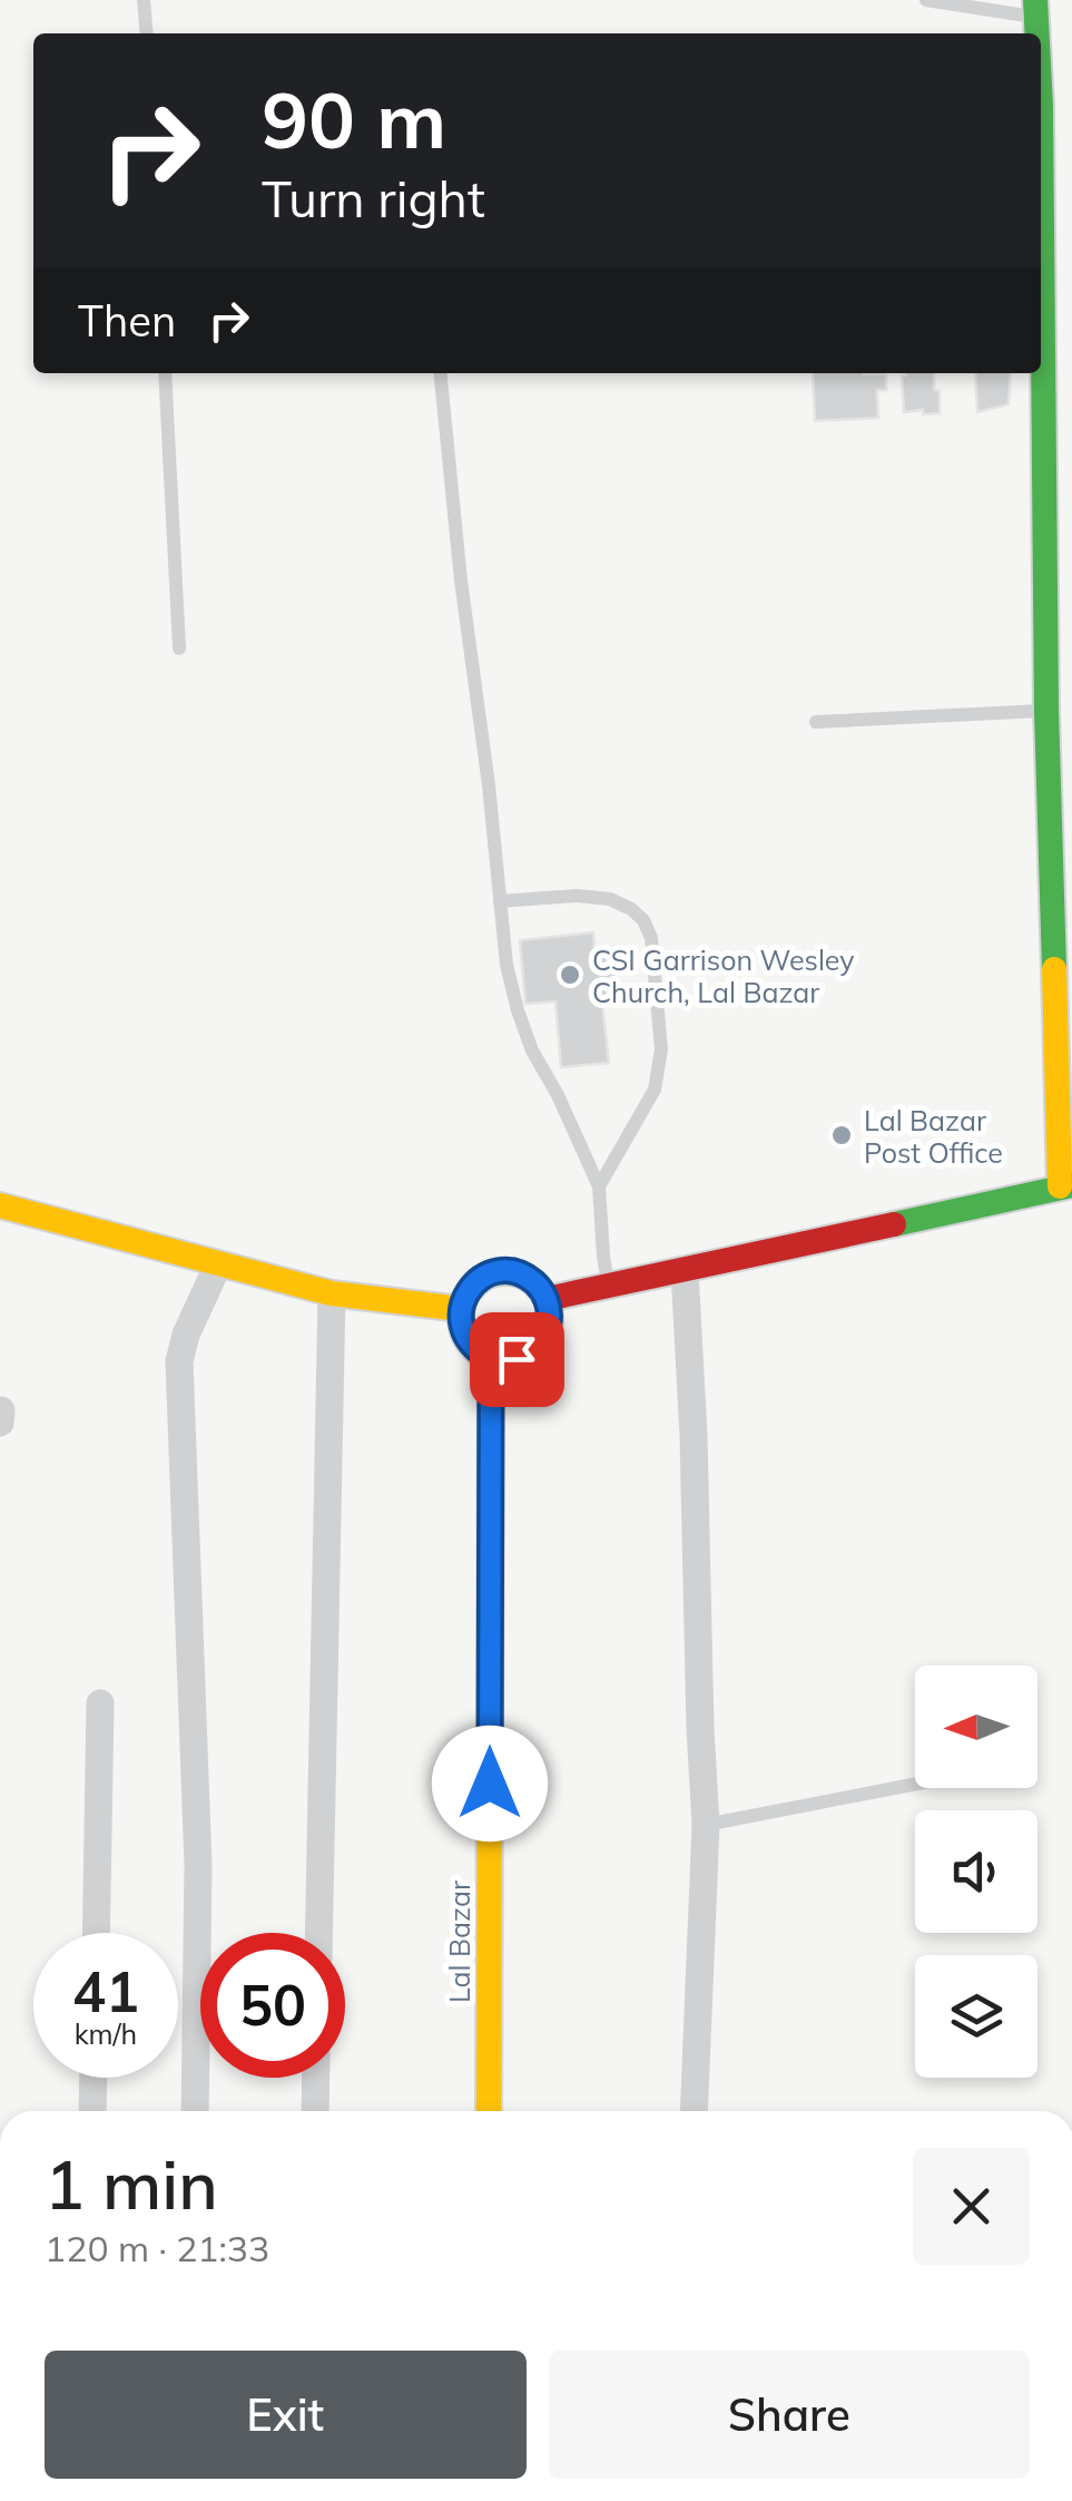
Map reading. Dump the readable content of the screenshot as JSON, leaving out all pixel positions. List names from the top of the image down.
{
  "streets": {
    "main road": ["Lal Bazar"]
  },
  "places": ["CSI Garrison Wesley Church, Lal Bazar", "Lal Bazar Post Office"],
  "north": "left",
  "page": {
    "turn": ["90 m", "Turn right"],
    "then": "Then",
    "speed": "41 km/h",
    "limit": "50",
    "heading": ["1 min", "120 m · 21:33"],
    "buttons": ["Exit", "Share"]
  }
}
